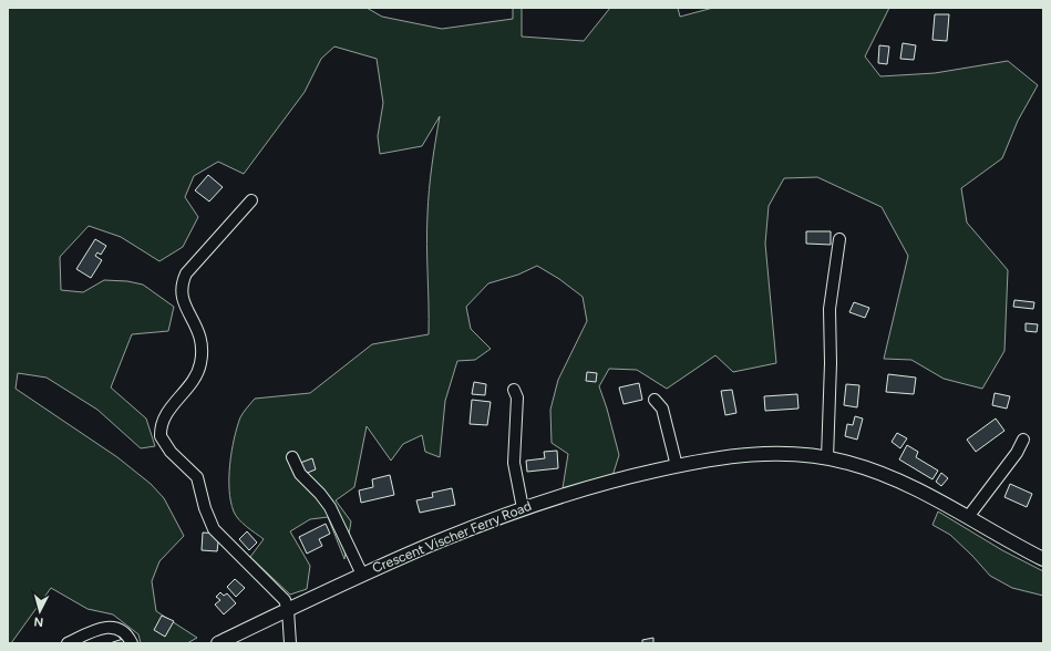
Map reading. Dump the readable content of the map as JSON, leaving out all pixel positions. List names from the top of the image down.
{
  "streets": {
    "main road": ["Crescent Vischer Ferry Road"]
  },
  "north": "bottom"
}
